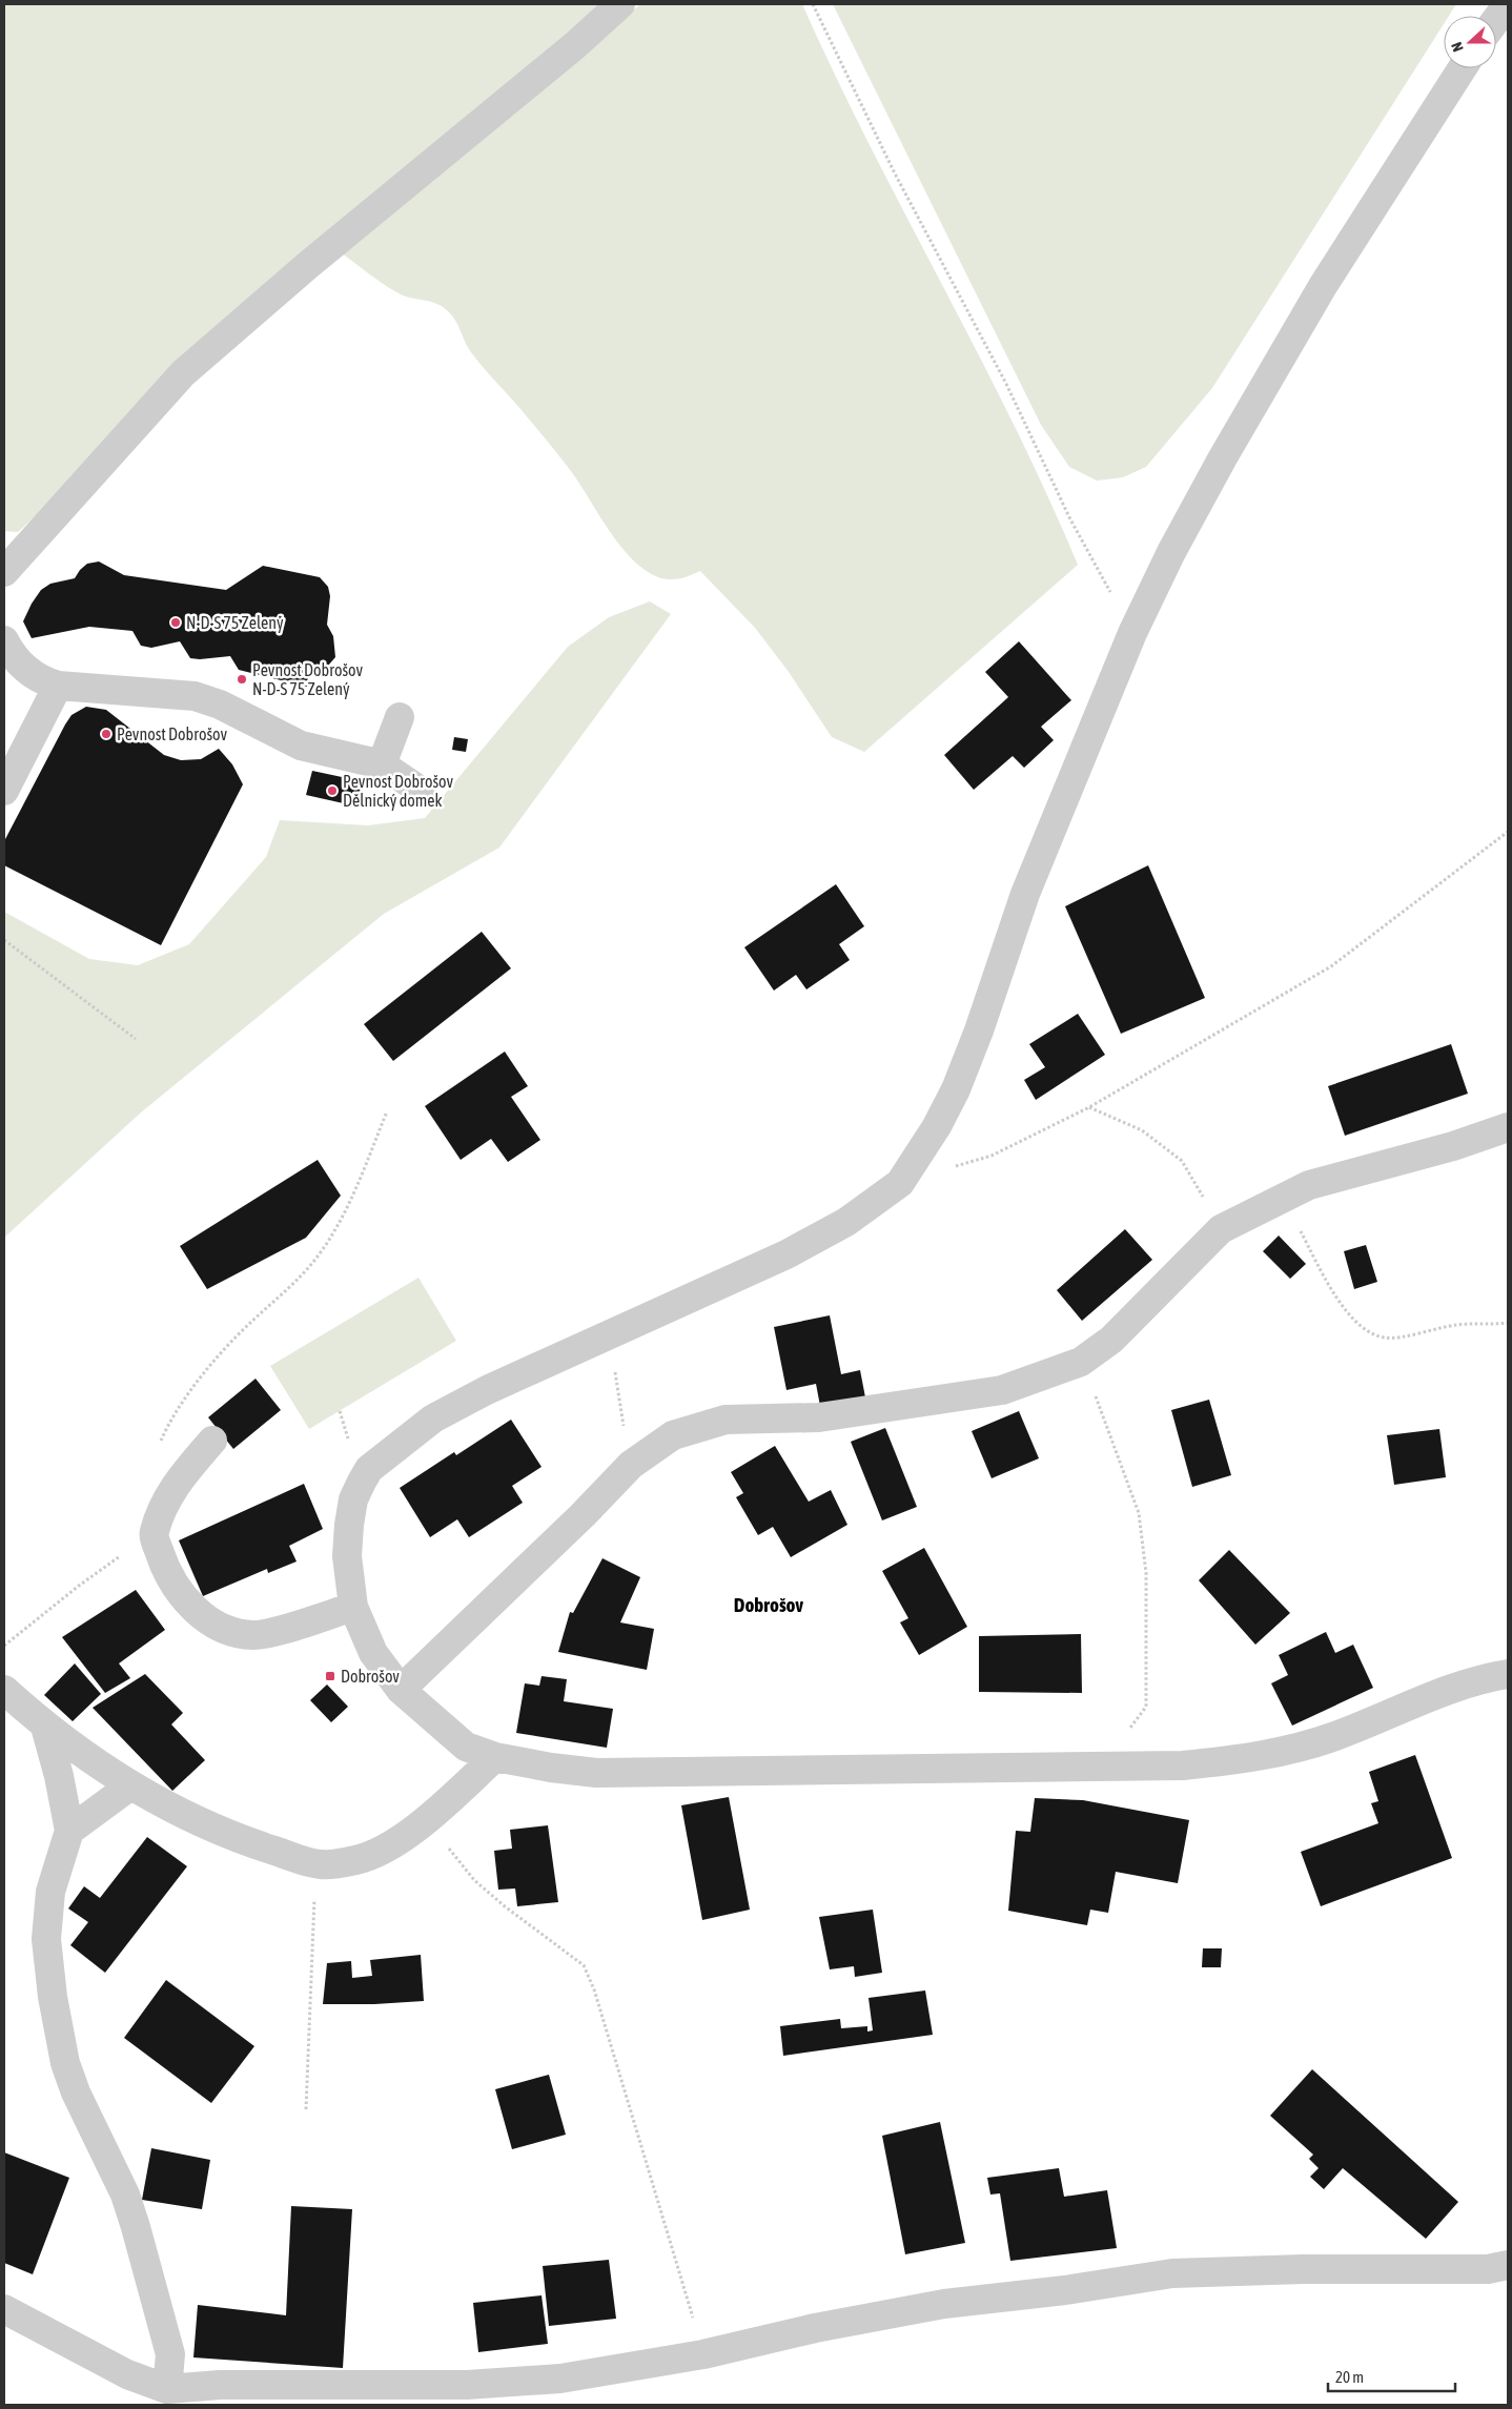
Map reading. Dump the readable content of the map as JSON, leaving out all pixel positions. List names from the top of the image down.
{
  "districts": ["Dobrošov"],
  "places": {
    "other": [
      "N-D-S 75 Zelený",
      "Pevnost Dobrošov N-D-S 75 Zelený",
      "Pevnost Dobrošov",
      "Pevnost Dobrošov Dělnický domek"
    ],
    "transit": ["Dobrošov"]
  },
  "scale_bar": "20 m",
  "north": "left"
}
